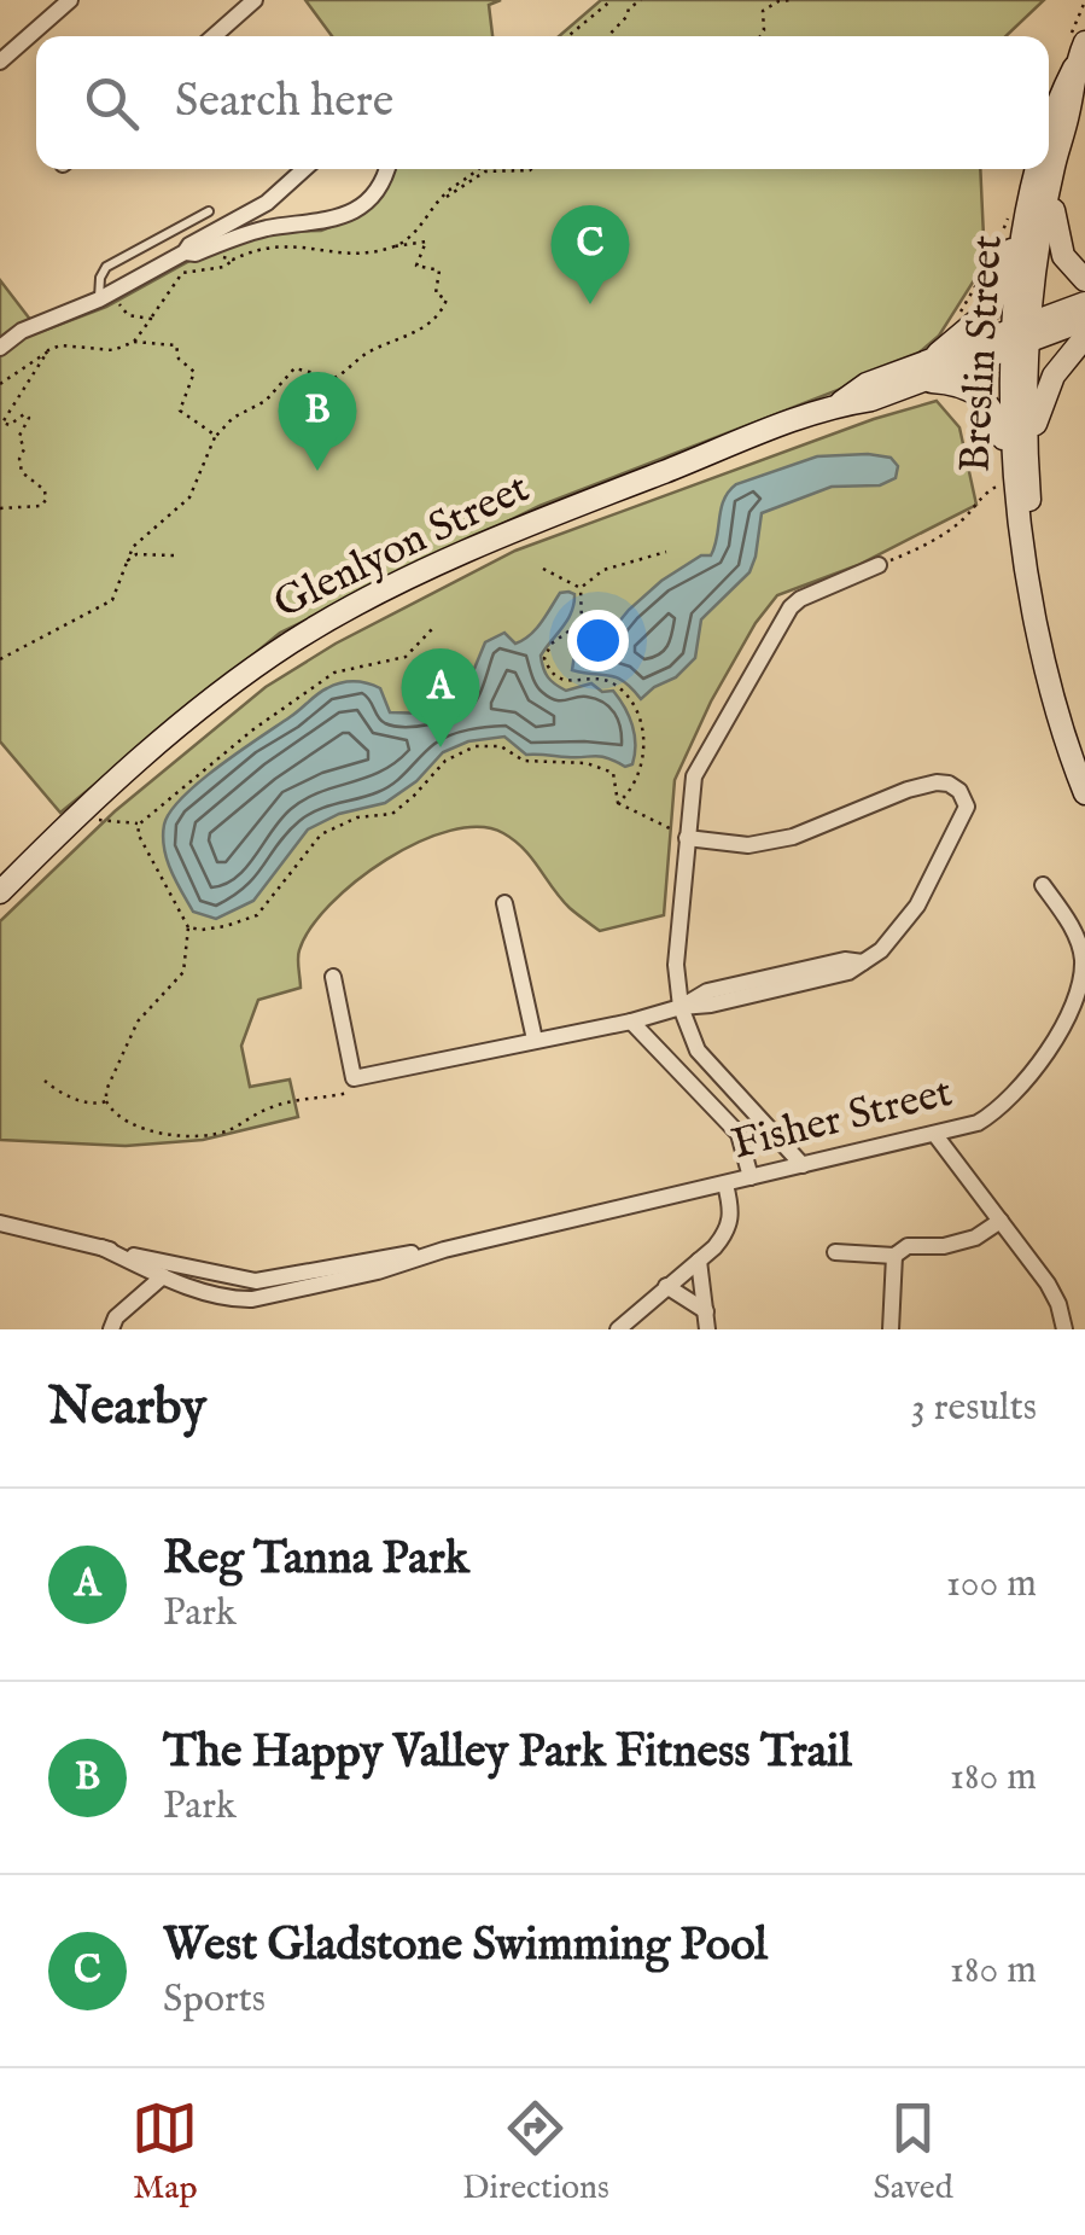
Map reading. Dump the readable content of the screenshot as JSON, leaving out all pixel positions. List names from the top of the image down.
{
  "streets": {
    "main road": ["Breslin Street", "Glenlyon Street"],
    "street": ["Fisher Street"]
  },
  "crossings": [
    ["Breslin Street", "Glenlyon Street"]
  ],
  "page": {
    "search": "Search here",
    "pins": ["C", "B", "A"],
    "heading": ["Nearby", "3 results"],
    "list": [
      {
        "mark": "A",
        "name": "Reg Tanna Park",
        "note": "Park",
        "value": "100 m"
      },
      {
        "mark": "B",
        "name": "The Happy Valley Park Fitness Trail",
        "note": "Park",
        "value": "180 m"
      },
      {
        "mark": "C",
        "name": "West Gladstone Swimming Pool",
        "note": "Sports",
        "value": "180 m"
      }
    ],
    "nav": ["Map", "Directions", "Saved"]
  }
}
